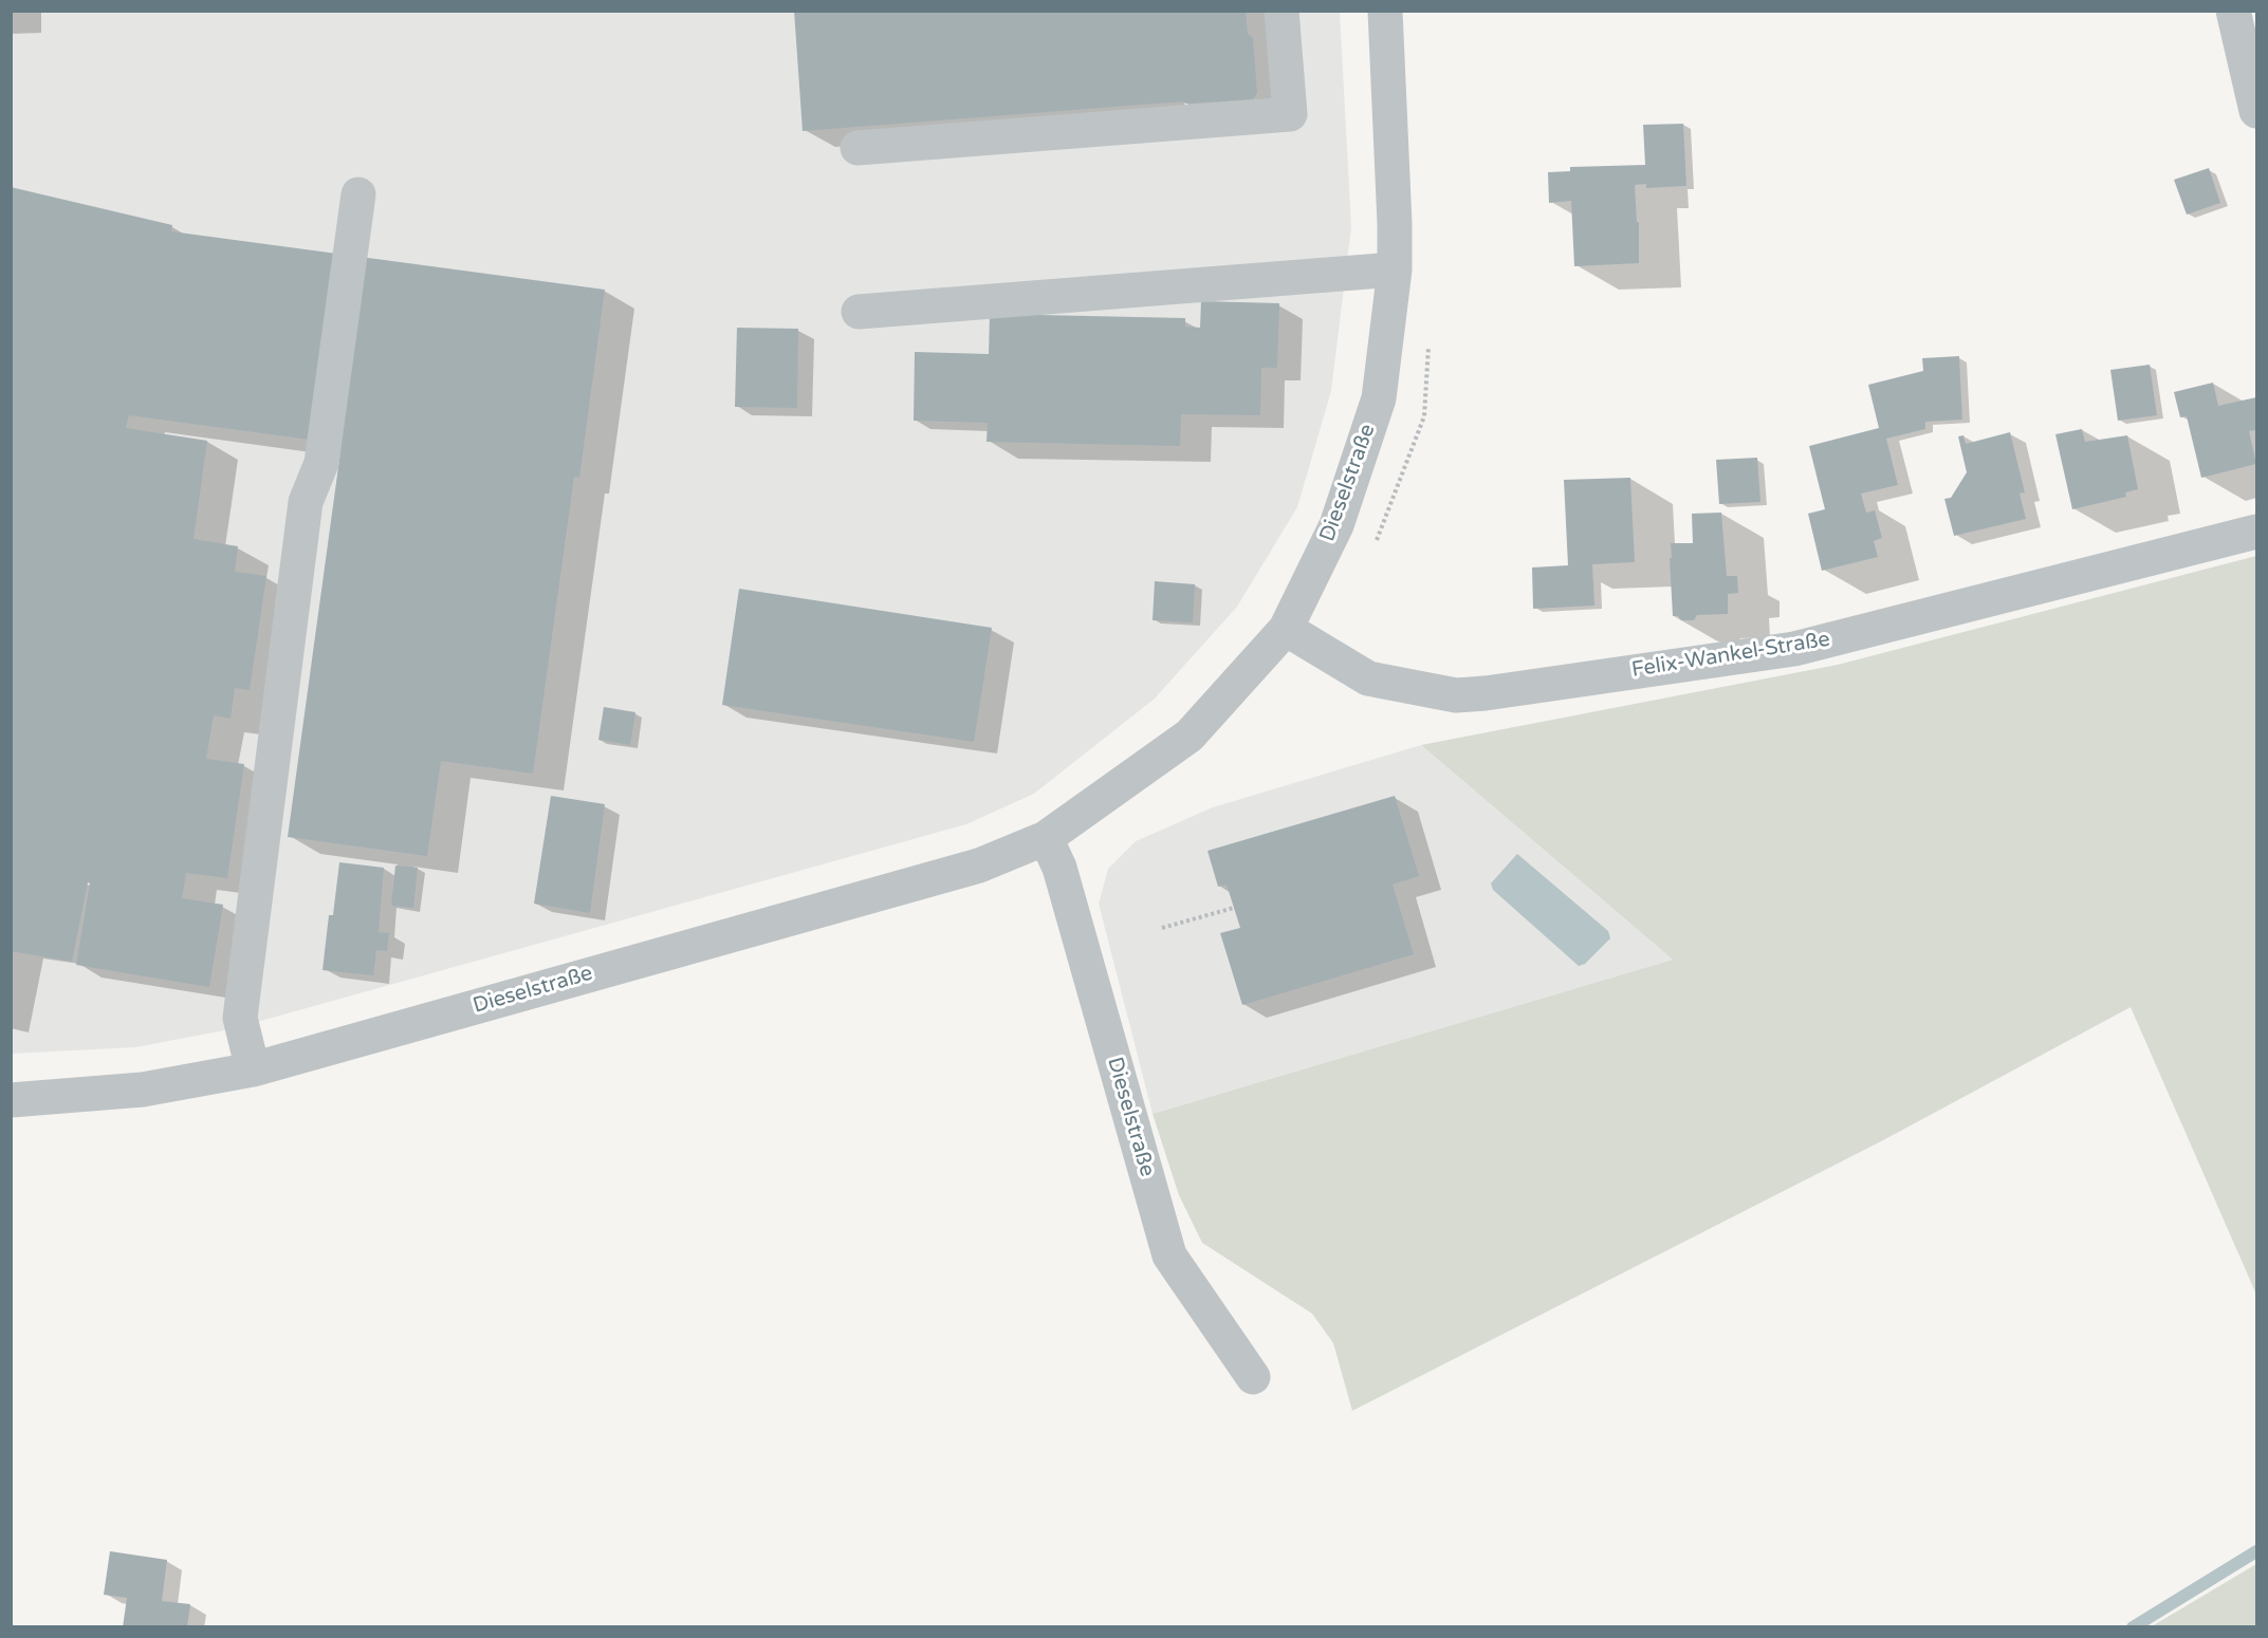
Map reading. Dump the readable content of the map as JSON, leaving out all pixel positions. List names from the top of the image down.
{
  "streets": {
    "street": ["Dieselstraße", "Felix-Wankel-Straße"]
  },
  "crossings": [
    ["Dieselstraße", "Felix-Wankel-Straße"]
  ]
}
